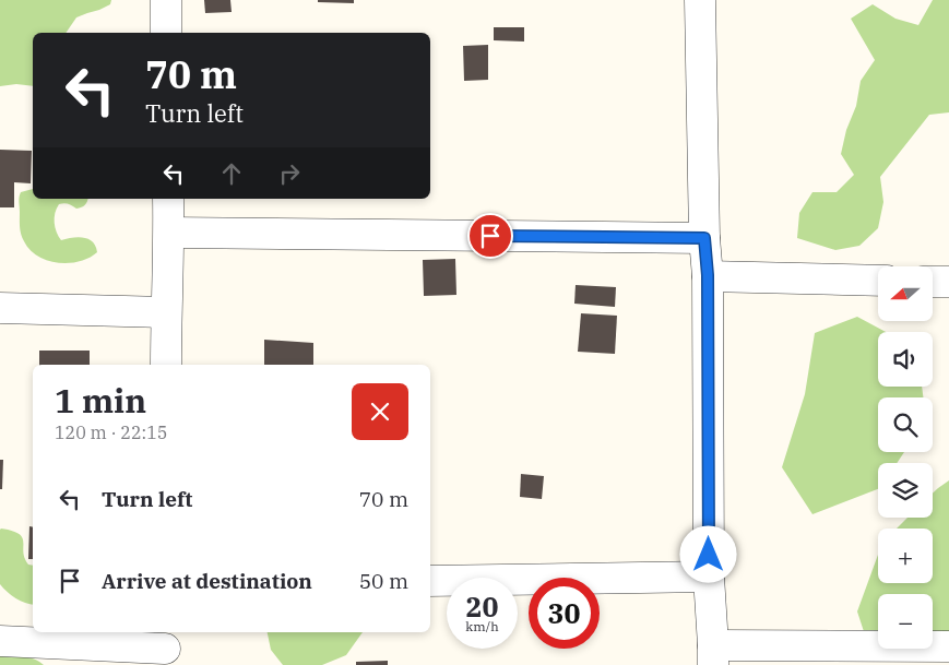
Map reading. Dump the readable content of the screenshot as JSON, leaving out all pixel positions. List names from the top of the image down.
{
  "north": "left",
  "page": {
    "turn": ["70 m", "Turn left"],
    "map_buttons": ["+", "−"],
    "heading": ["1 min", "120 m · 22:15"],
    "list": [
      {
        "name": "Turn left",
        "value": "70 m"
      },
      {
        "name": "Arrive at destination",
        "value": "50 m"
      }
    ],
    "speed": "20 km/h",
    "limit": "30"
  }
}
